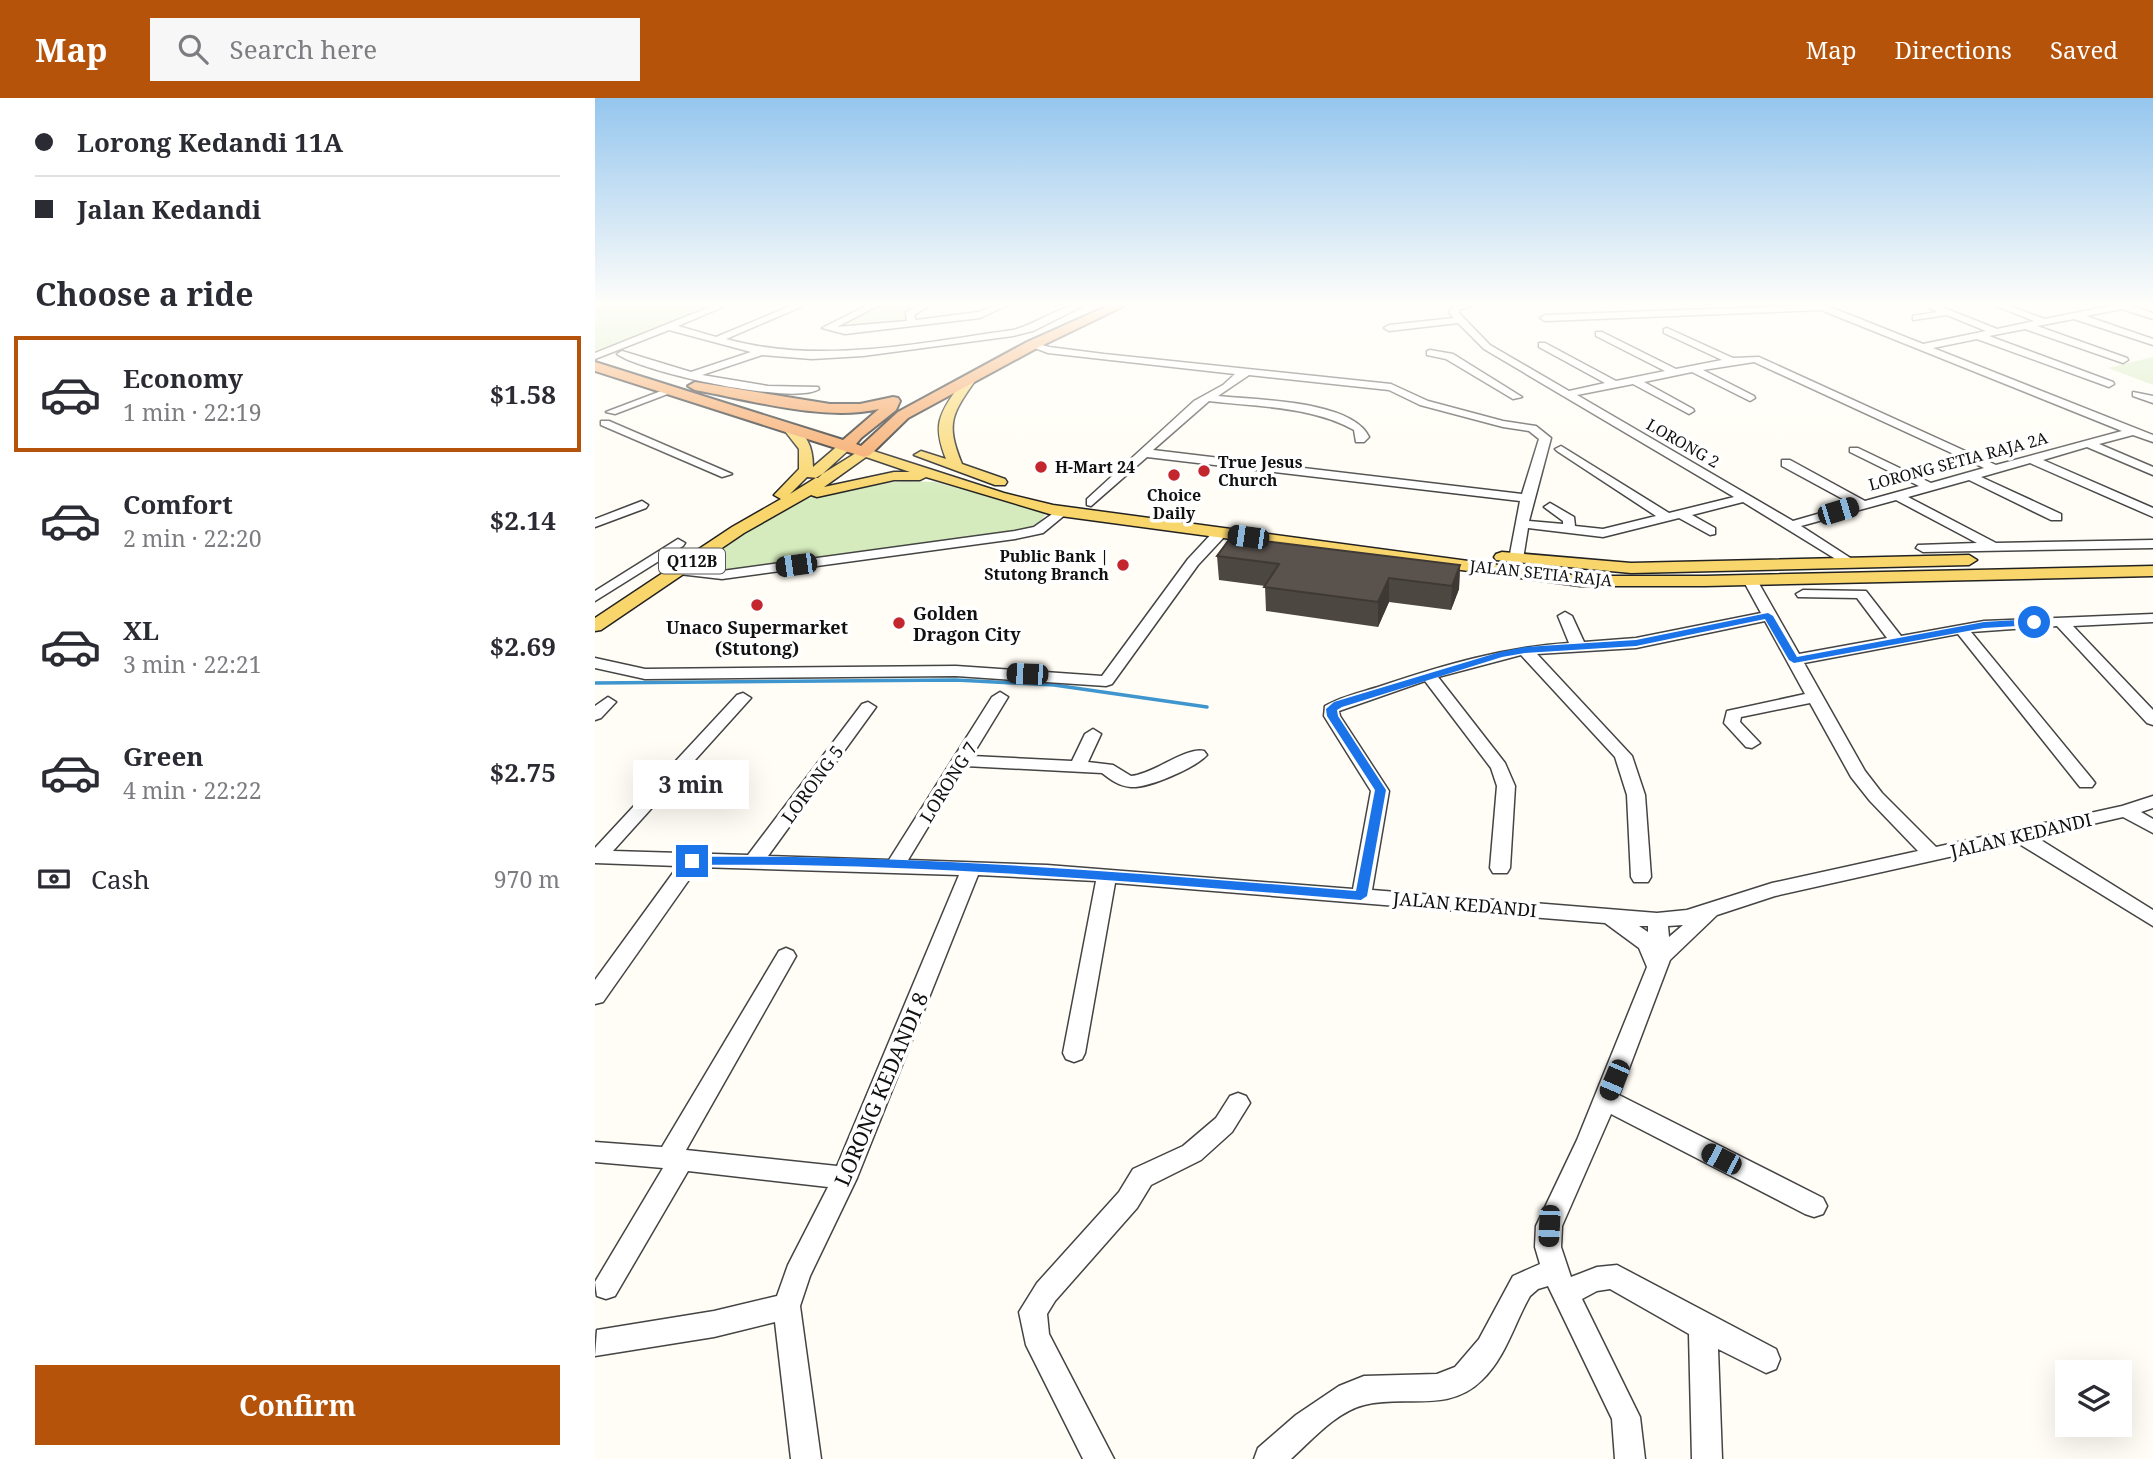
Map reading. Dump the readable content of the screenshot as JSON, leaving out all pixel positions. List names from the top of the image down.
{
  "streets": {
    "main road": ["Q112B", "JALAN SETIA RAJA"],
    "street": [
      "LORONG 2",
      "LORONG SETIA RAJA 2A",
      "LORONG 7",
      "LORONG 5",
      "JALAN KEDANDI",
      "LORONG KEDANDI 8"
    ]
  },
  "crossings": [
    ["LORONG 2", "LORONG SETIA RAJA 2A"],
    ["LORONG 2", "JALAN SETIA RAJA"],
    ["LORONG 7", "JALAN KEDANDI"],
    ["LORONG 5", "JALAN KEDANDI"],
    ["JALAN KEDANDI", "LORONG KEDANDI 8"]
  ],
  "places": [
    "H-Mart 24",
    "True Jesus Church",
    "Choice Daily",
    "Public Bank | Stutong Branch",
    "Unaco Supermarket (Stutong)",
    "Golden Dragon City"
  ],
  "page": {
    "header": "Map",
    "search": "Search here",
    "nav": ["Map", "Directions", "Saved"],
    "banner": ["Lorong Kedandi 11A", "Jalan Kedandi"],
    "heading": "Choose a ride",
    "list": [
      {
        "name": "Economy",
        "note": "1 min · 22:19",
        "value": "$1.58"
      },
      {
        "name": "Comfort",
        "note": "2 min · 22:20",
        "value": "$2.14"
      },
      {
        "name": "XL",
        "note": "3 min · 22:21",
        "value": "$2.69"
      },
      {
        "name": "Green",
        "note": "4 min · 22:22",
        "value": "$2.75"
      }
    ],
    "bubble": "3 min",
    "pay": ["Cash", "970 m"],
    "buttons": "Confirm"
  }
}
